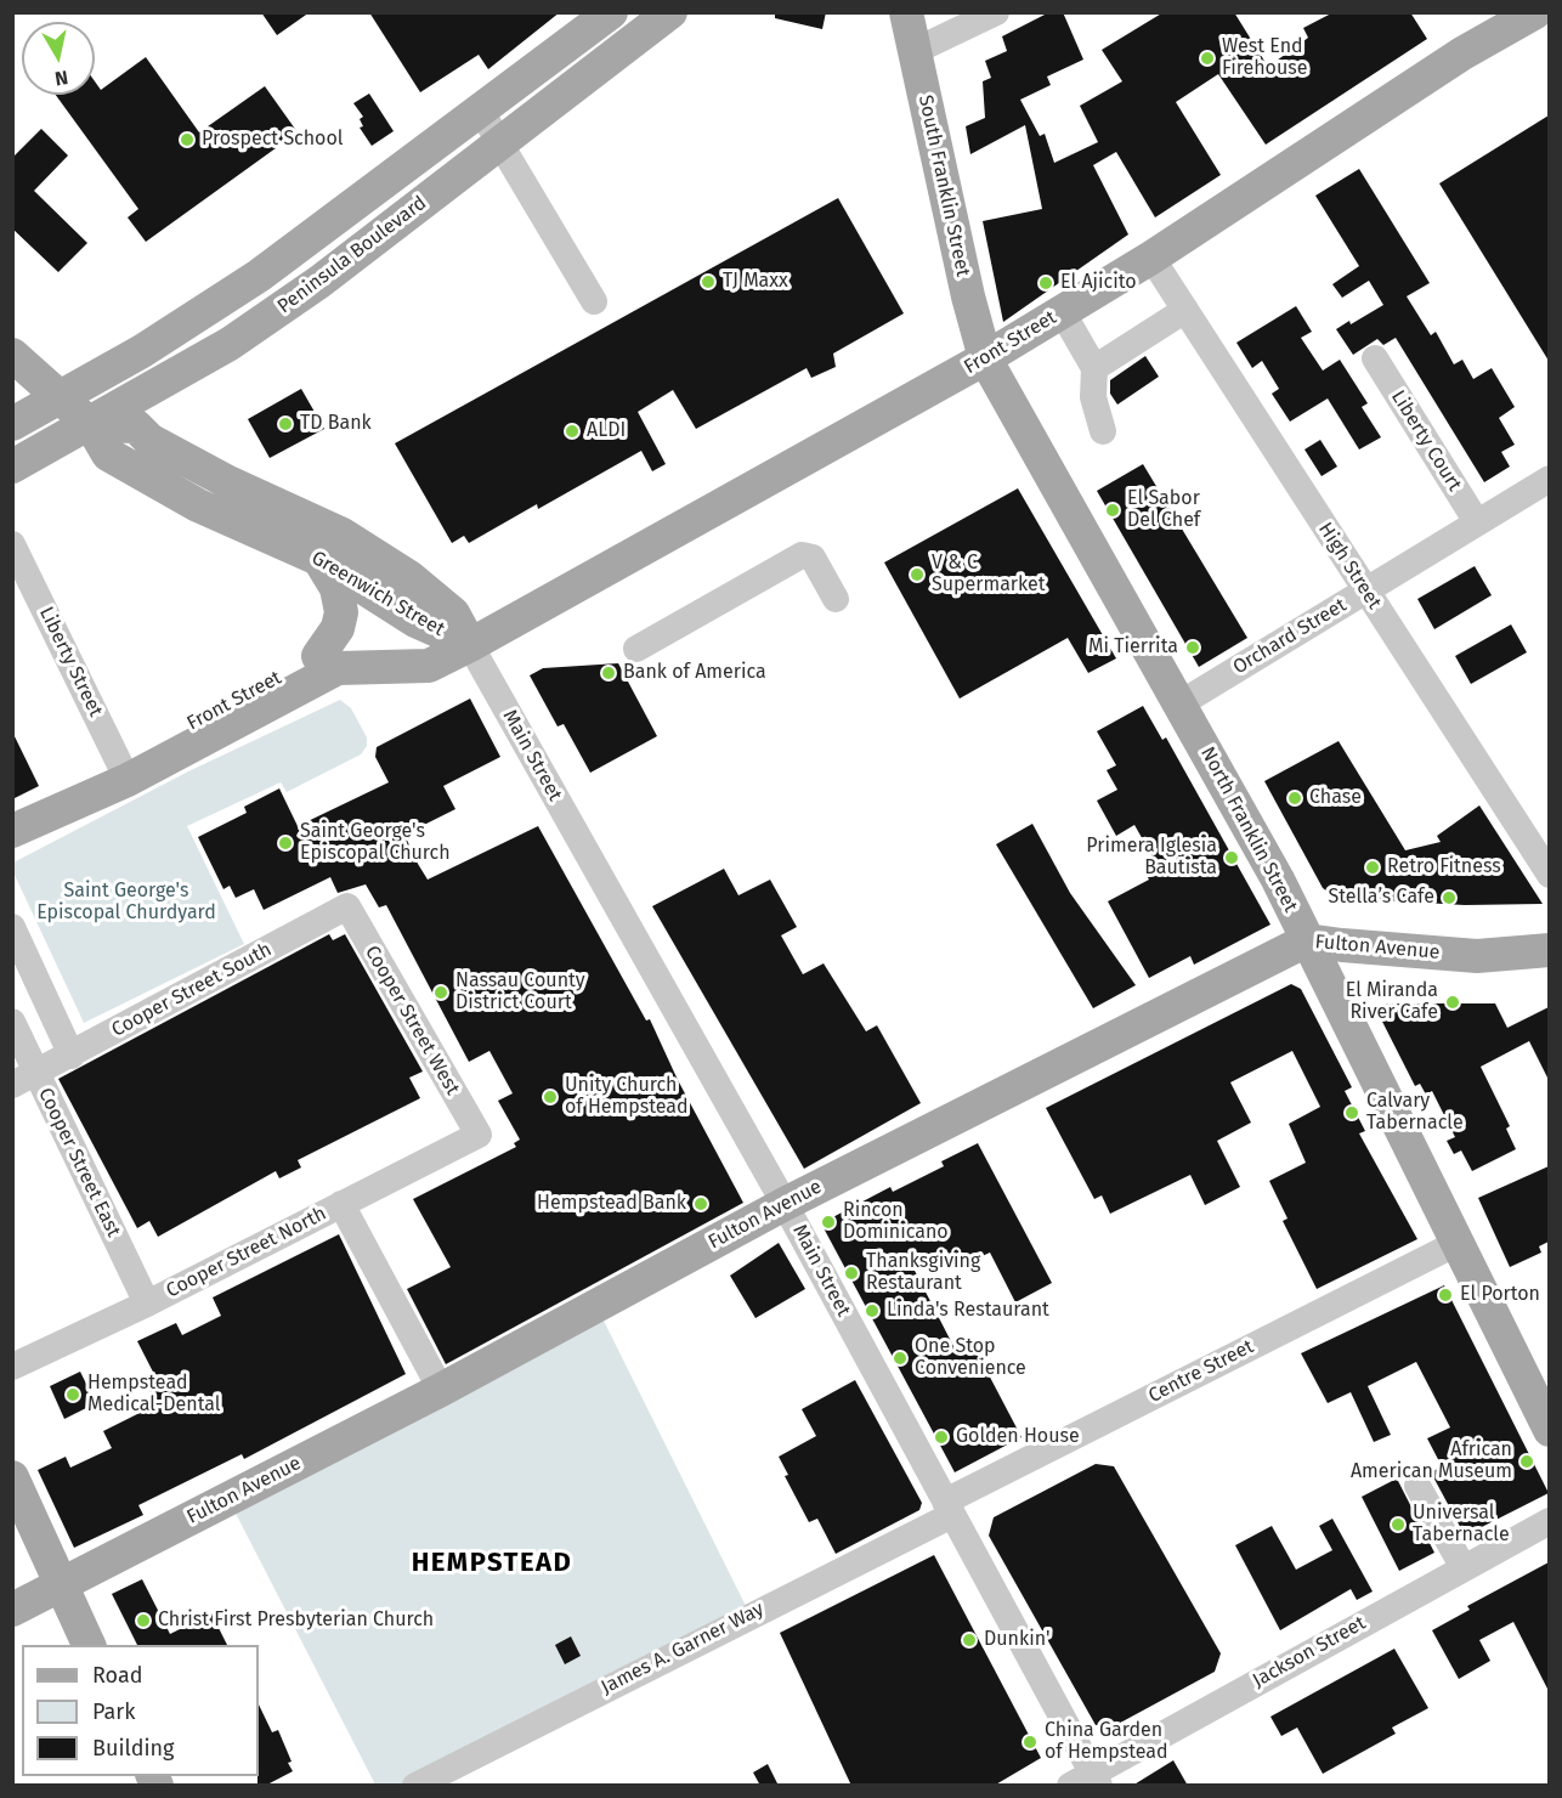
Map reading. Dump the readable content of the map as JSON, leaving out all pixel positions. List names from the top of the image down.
{
  "streets": {
    "main road": [
      "South Franklin Street",
      "Peninsula Boulevard",
      "Front Street",
      "Greenwich Street",
      "North Franklin Street",
      "Fulton Avenue"
    ],
    "street": [
      "Liberty Court",
      "High Street",
      "Orchard Street",
      "Liberty Street",
      "Main Street",
      "Cooper Street South",
      "Cooper Street West",
      "Cooper Street East",
      "Cooper Street North",
      "Centre Street",
      "James A. Garner Way",
      "Jackson Street"
    ]
  },
  "crossings": [
    ["South Franklin Street", "Front Street"],
    ["South Franklin Street", "North Franklin Street"],
    ["Peninsula Boulevard", "Greenwich Street"],
    ["Front Street", "High Street"],
    ["Front Street", "Greenwich Street"],
    ["Front Street", "Liberty Street"],
    ["Front Street", "Main Street"],
    ["Front Street", "North Franklin Street"],
    ["Liberty Court", "Orchard Street"],
    ["High Street", "Orchard Street"],
    ["Greenwich Street", "Main Street"],
    ["Orchard Street", "North Franklin Street"],
    ["Main Street", "Fulton Avenue"],
    ["Main Street", "Centre Street"],
    ["Main Street", "James A. Garner Way"],
    ["Main Street", "Jackson Street"],
    ["North Franklin Street", "Fulton Avenue"],
    ["North Franklin Street", "Centre Street"],
    ["Cooper Street South", "Cooper Street West"],
    ["Cooper Street South", "Cooper Street East"],
    ["Cooper Street West", "Cooper Street North"],
    ["Cooper Street East", "Cooper Street North"],
    ["Centre Street", "James A. Garner Way"]
  ],
  "districts": ["HEMPSTEAD"],
  "parks": ["Saint George's Episcopal Churdyard"],
  "places": [
    "West End Firehouse",
    "Prospect School",
    "TJ Maxx",
    "El Ajicito",
    "TD Bank",
    "ALDI",
    "El Sabor Del Chef",
    "V & C Supermarket",
    "Mi Tierrita",
    "Bank of America",
    "Chase",
    "Saint George's Episcopal Church",
    "Primera Iglesia Bautista",
    "Retro Fitness",
    "Stella’s Cafe",
    "Nassau County District Court",
    "El Miranda River Cafe",
    "Unity Church of Hempstead",
    "Calvary Tabernacle",
    "Hempstead Bank",
    "Rincon Dominicano",
    "Thanksgiving Restaurant",
    "El Porton",
    "Linda's Restaurant",
    "One Stop Convenience",
    "Hempstead Medical-Dental",
    "Golden House",
    "African American Museum",
    "Universal Tabernacle",
    "Christ First Presbyterian Church",
    "Dunkin'",
    "China Garden of Hempstead"
  ],
  "legend": ["Road", "Park", "Building"],
  "north": "bottom"
}
